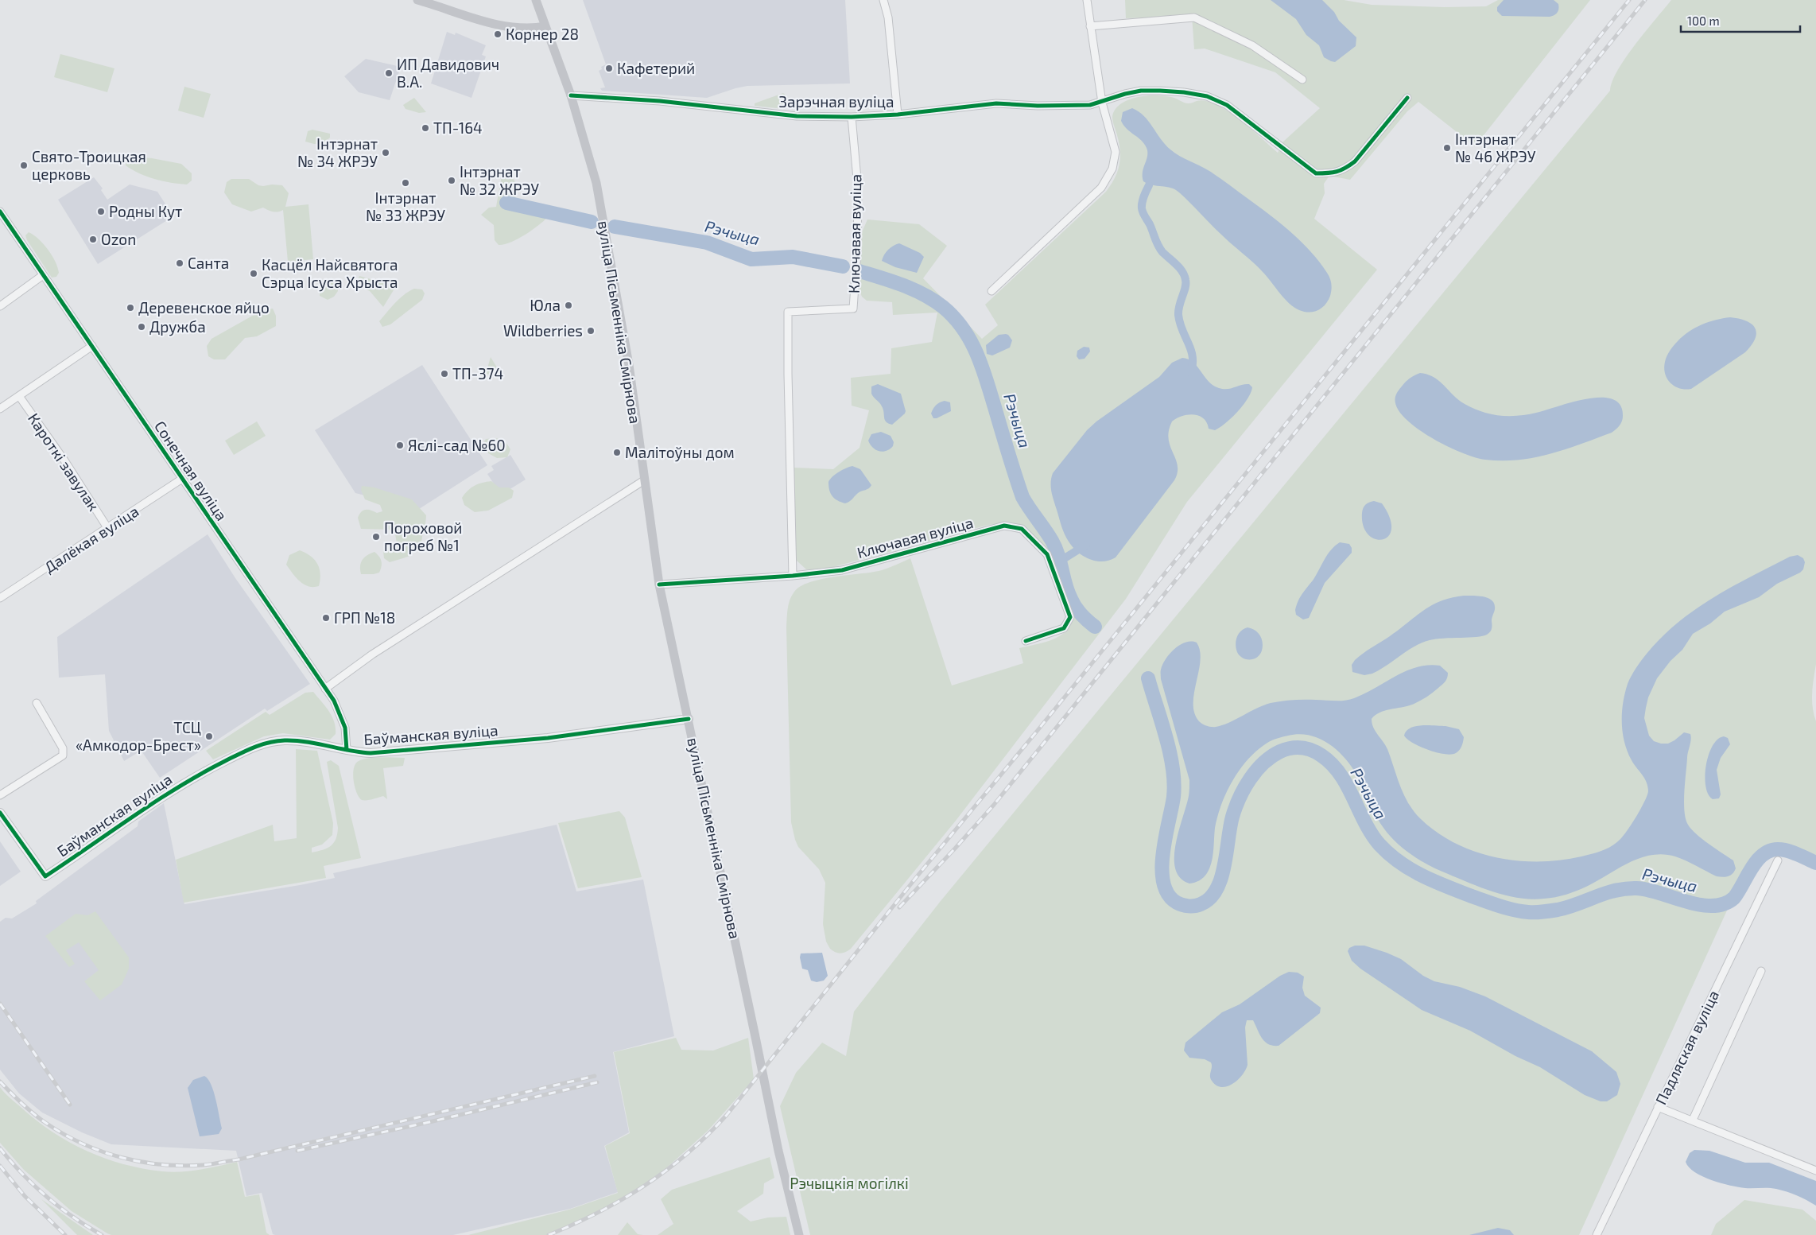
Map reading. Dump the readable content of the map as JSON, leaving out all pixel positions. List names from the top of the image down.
{
  "streets": {
    "main road": ["вуліца Пісьменніка Смірнова"],
    "street": [
      "Зарэчная вуліца",
      "Ключавая вуліца",
      "Кароткі завулак",
      "Сонечная вуліца",
      "Далёкая вуліца",
      "Баўманская вуліца",
      "Падляская вуліца"
    ]
  },
  "crossings": [
    ["Зарэчная вуліца", "Ключавая вуліца"],
    ["Зарэчная вуліца", "вуліца Пісьменніка Смірнова"],
    ["Ключавая вуліца", "вуліца Пісьменніка Смірнова"],
    ["вуліца Пісьменніка Смірнова", "Баўманская вуліца"],
    ["Кароткі завулак", "Далёкая вуліца"],
    ["Сонечная вуліца", "Далёкая вуліца"],
    ["Сонечная вуліца", "Баўманская вуліца"]
  ],
  "water": ["Рэчыца"],
  "parks": ["Рэчыцкія могілкі"],
  "places": [
    "Корнер 28",
    "Кафетерий",
    "ИП Давидович В.А.",
    "ТП-164",
    "Інтэрнат № 46 ЖРЭУ",
    "Інтэрнат № 34 ЖРЭУ",
    "Свято-Троицкая церковь",
    "Інтэрнат № 32 ЖРЭУ",
    "Інтэрнат № 33 ЖРЭУ",
    "Родны Кут",
    "Ozon",
    "Санта",
    "Касцёл Найсвятога Сэрца Ісуса Хрыста",
    "Юла",
    "Деревенское яйцо",
    "Дружба",
    "Wildberries",
    "ТП-374",
    "Яслі-сад №60",
    "Малітоўны дом",
    "Пороховой погреб №1",
    "ГРП №18",
    "ТСЦ «Амкодор-Брест»"
  ],
  "scale_bar": "100 m"
}
